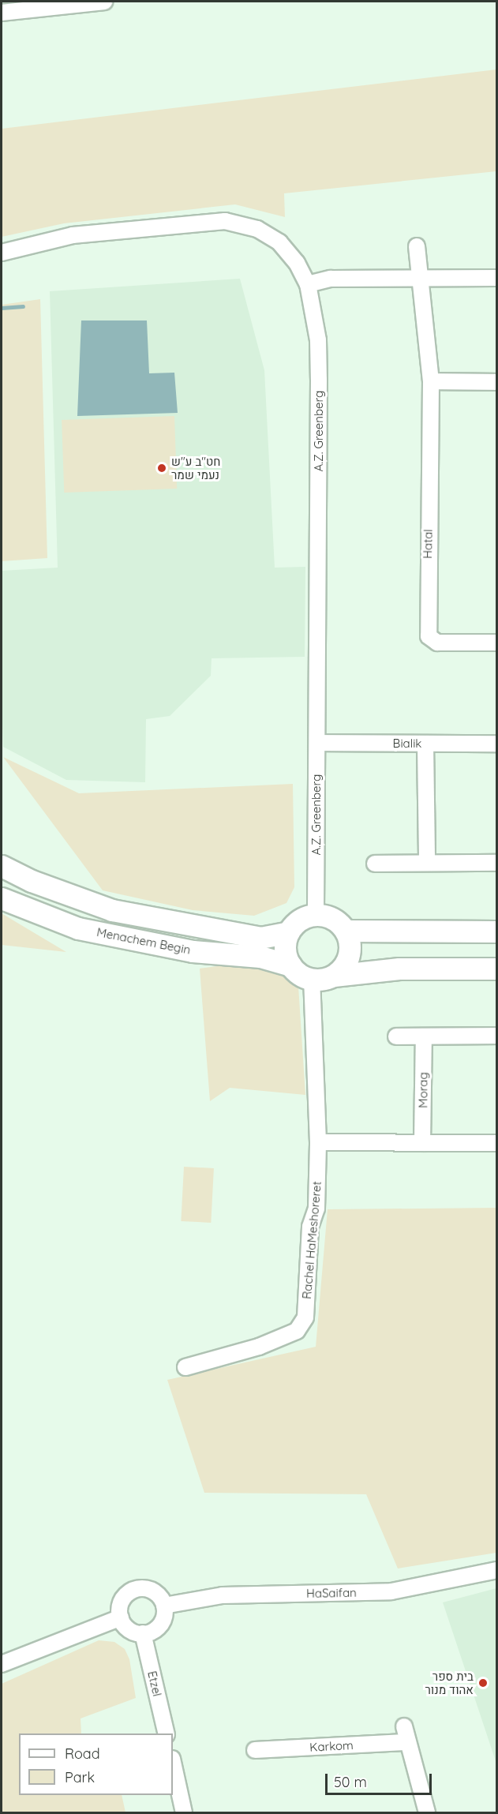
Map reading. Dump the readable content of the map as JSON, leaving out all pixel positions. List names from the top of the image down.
{
  "streets": {
    "main road": ["Menachem Begin"],
    "street": [
      "A.Z. Greenberg",
      "Hatal",
      "Bialik",
      "Morag",
      "Rachel HaMeshoreret",
      "HaSaifan",
      "Etzel",
      "Karkom"
    ]
  },
  "crossings": [
    ["A.Z. Greenberg", "Bialik"],
    ["A.Z. Greenberg", "Menachem Begin"],
    ["A.Z. Greenberg", "Rachel HaMeshoreret"],
    ["Menachem Begin", "Rachel HaMeshoreret"],
    ["HaSaifan", "Etzel"]
  ],
  "places": ["חט\"ב ע\"ש נעמי שמר", "בית ספר אהוד מנור"],
  "legend": ["Road", "Park"],
  "scale_bar": "50 m"
}
